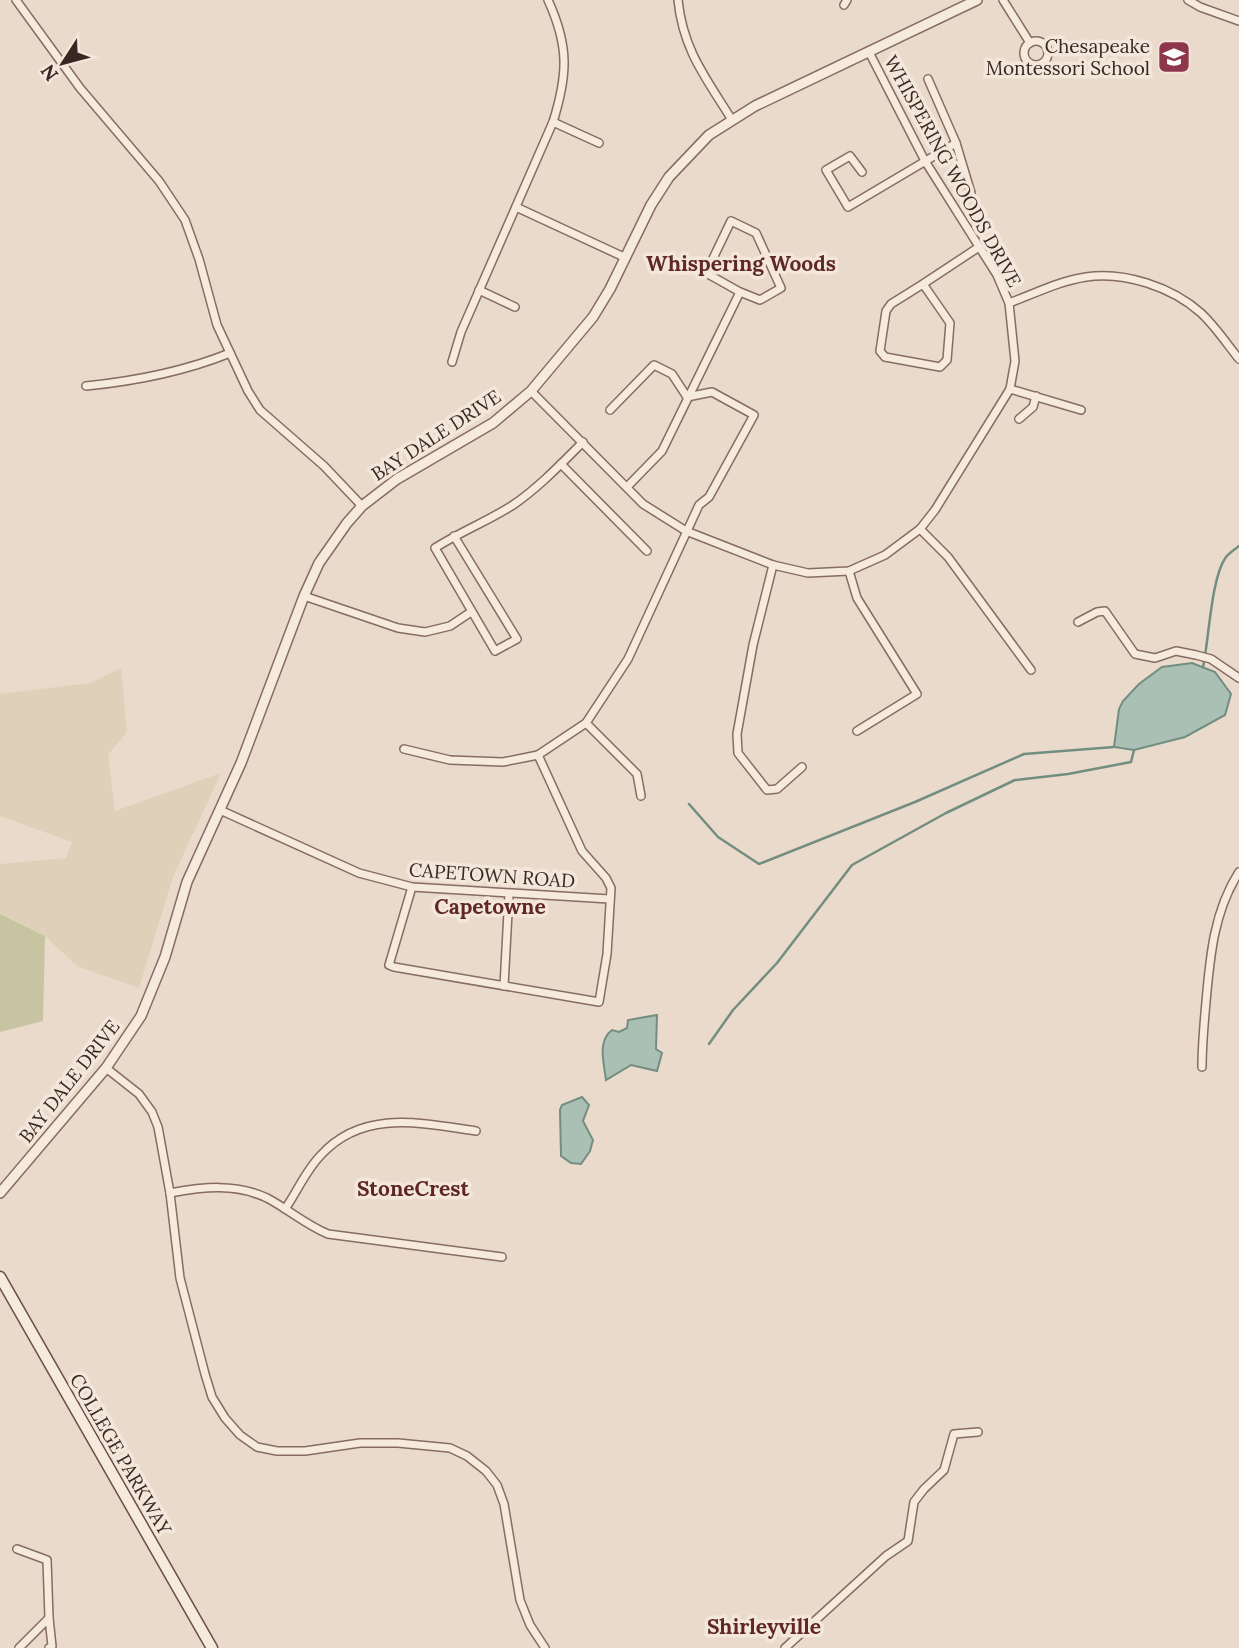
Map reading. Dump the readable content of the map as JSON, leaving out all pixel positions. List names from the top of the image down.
{
  "streets": {
    "main road": ["COLLEGE PARKWAY"],
    "street": ["WHISPERING WOODS DRIVE", "BAY DALE DRIVE", "CAPETOWN ROAD"]
  },
  "crossings": [
    ["WHISPERING WOODS DRIVE", "BAY DALE DRIVE"],
    ["BAY DALE DRIVE", "CAPETOWN ROAD"]
  ],
  "districts": [
    "Whispering Woods",
    "Capetowne",
    "StoneCrest",
    "Shirleyville"
  ],
  "places": {
    "school or university": ["Chesapeake Montessori School"]
  },
  "north": "bottom left"
}
